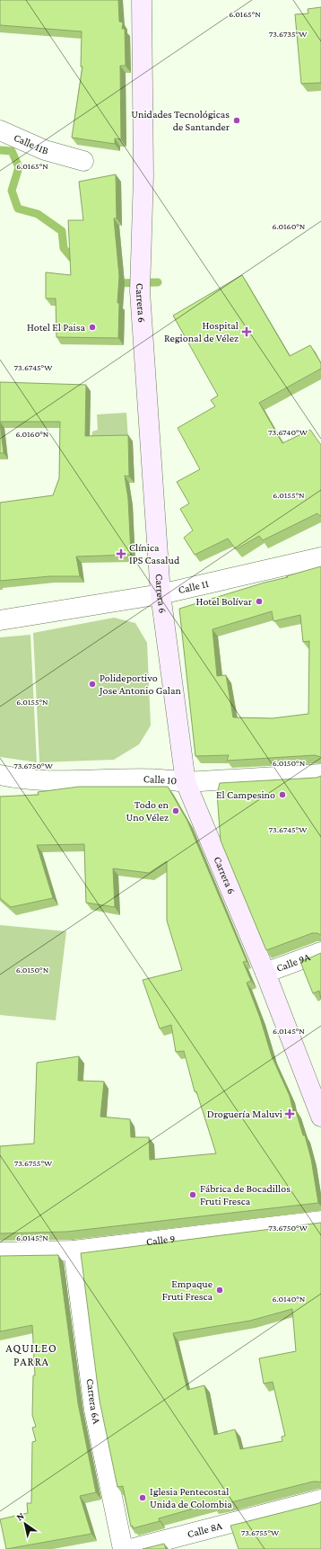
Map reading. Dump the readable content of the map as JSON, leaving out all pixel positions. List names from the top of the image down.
{
  "streets": {
    "main road": ["Carrera 6"],
    "street": [
      "Calle 11B",
      "Calle 11",
      "Calle 10",
      "Calle 9A",
      "Calle 9",
      "Carrera 6A",
      "Calle 8A"
    ]
  },
  "crossings": [
    ["Carrera 6", "Calle 11"],
    ["Carrera 6", "Calle 10"],
    ["Carrera 6", "Calle 9A"],
    ["Calle 9", "Carrera 6A"]
  ],
  "districts": ["AQUILEO PARRA"],
  "places": {
    "other": [
      "Unidades Tecnológicas de Santander",
      "Hotel El Paisa",
      "Hotel Bolívar",
      "Polideportivo Jose Antonio Galan",
      "El Campesino",
      "Todo en Uno Vélez",
      "Fábrica de Bocadillos Fruti Fresca",
      "Empaque Fruti Fresca",
      "Iglesia Pentecostal Unida de Colombia"
    ],
    "health": ["Hospital Regional de Vélez", "Clínica IPS Casalud", "Droguería Maluvi"]
  },
  "north": "top left",
  "coordinates": [
    "6.0165°N",
    "73.6735°W",
    "6.0160°N",
    "73.6745°W",
    "73.6740°W",
    "6.0155°N",
    "6.0150°N",
    "73.6750°W",
    "6.0145°N",
    "73.6755°W",
    "6.0140°N"
  ]
}
